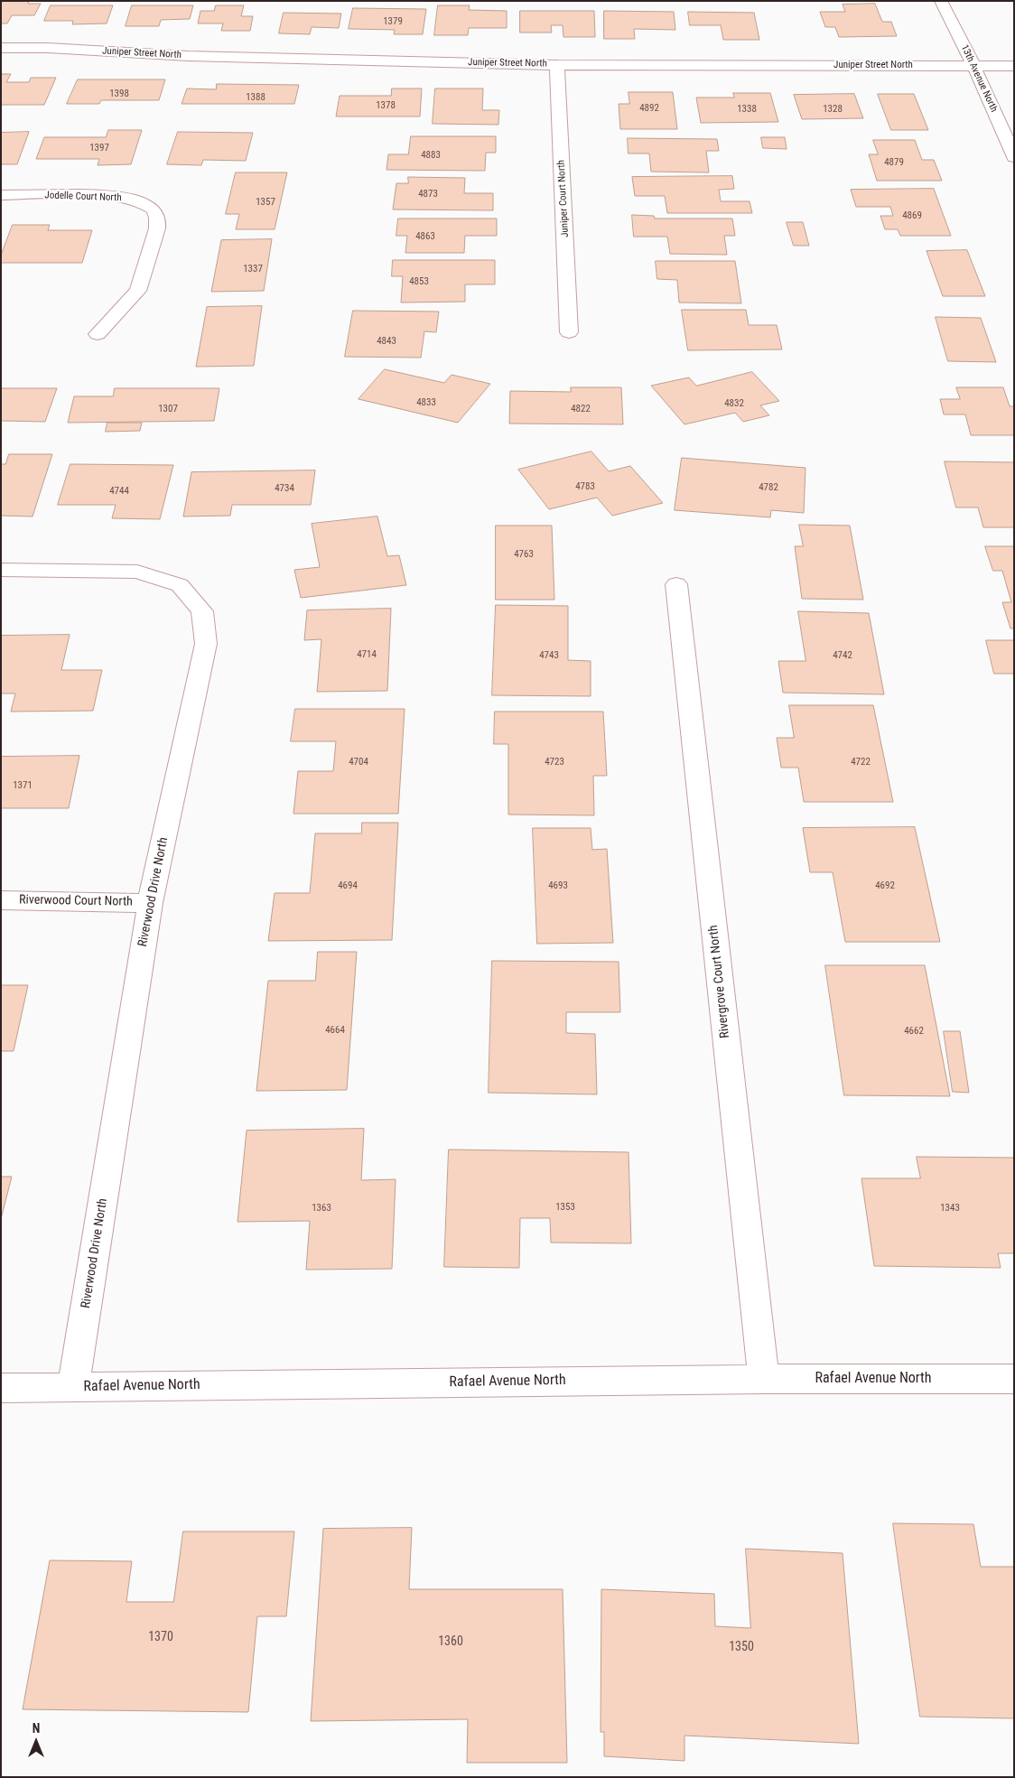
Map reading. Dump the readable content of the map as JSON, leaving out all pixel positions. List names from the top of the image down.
{
  "streets": {
    "street": [
      "Juniper Street North",
      "13th Avenue North",
      "Jodelle Court North",
      "Juniper Court North",
      "Riverwood Drive North",
      "Riverwood Court North",
      "Rivergrove Court North",
      "Rafael Avenue North"
    ]
  },
  "crossings": [
    ["Juniper Street North", "13th Avenue North"],
    ["Juniper Street North", "Juniper Court North"],
    ["Riverwood Drive North", "Riverwood Court North"],
    ["Riverwood Drive North", "Rafael Avenue North"],
    ["Rivergrove Court North", "Rafael Avenue North"]
  ],
  "house_numbers": [
    "1379",
    "1398",
    "1388",
    "1378",
    "4892",
    "1338",
    "1328",
    "1397",
    "4883",
    "4879",
    "4873",
    "1357",
    "4869",
    "4863",
    "1337",
    "4853",
    "4843",
    "4833",
    "4832",
    "1307",
    "4822",
    "4783",
    "4782",
    "4734",
    "4744",
    "4763",
    "4714",
    "4743",
    "4742",
    "4704",
    "4723",
    "4722",
    "1371",
    "4694",
    "4693",
    "4692",
    "4664",
    "4662",
    "1353",
    "1363",
    "1343",
    "1370",
    "1360",
    "1350"
  ],
  "north": "top"
}
